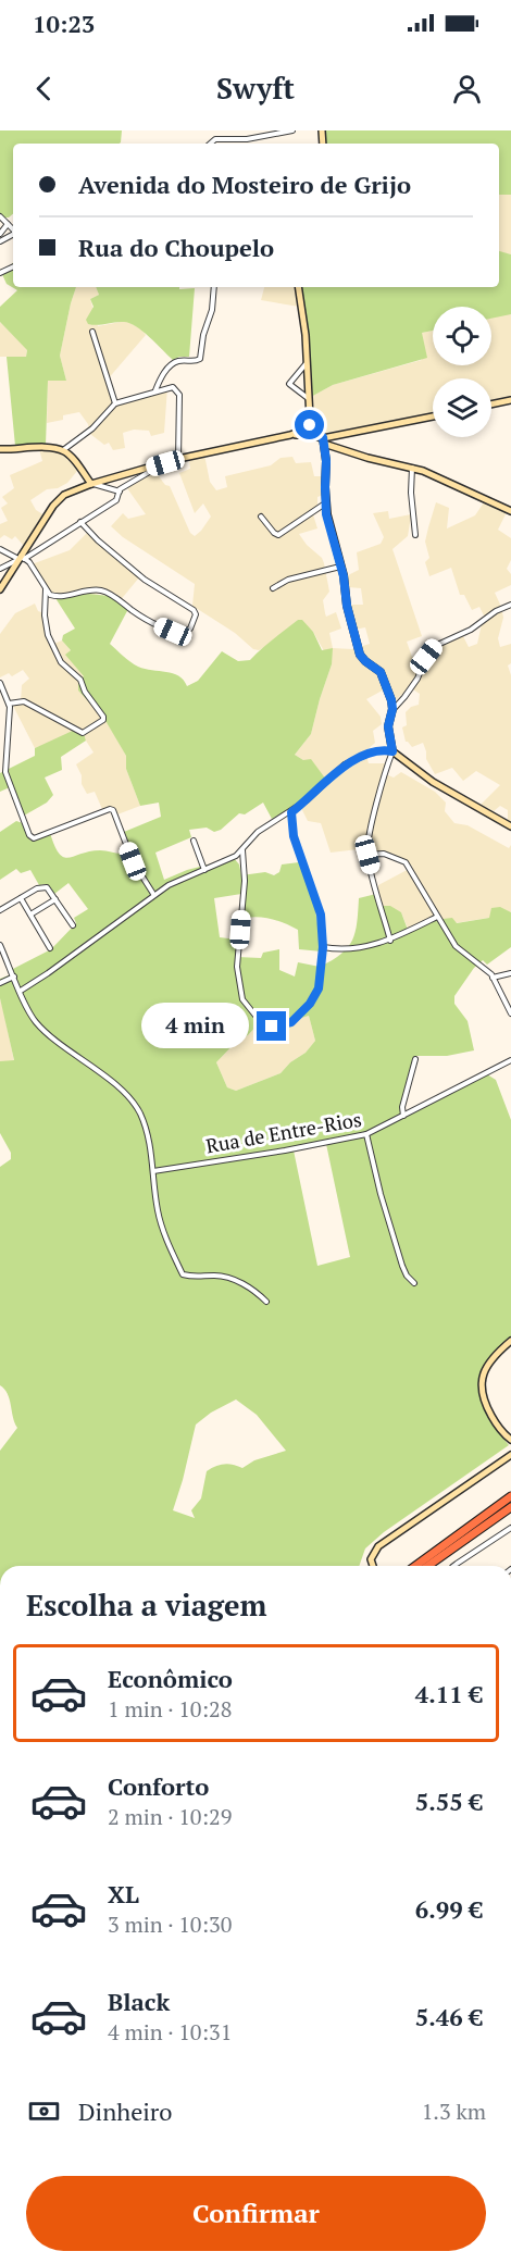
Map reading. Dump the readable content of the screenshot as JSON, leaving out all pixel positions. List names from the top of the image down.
{
  "streets": {
    "street": ["Rua de Entre-Rios"]
  },
  "page": {
    "status": "10:23",
    "header": "Swyft",
    "banner": ["Avenida do Mosteiro de Grijo", "Rua do Choupelo"],
    "bubble": "4 min",
    "heading": "Escolha a viagem",
    "list": [
      {
        "name": "Econômico",
        "note": "1 min · 10:28",
        "value": "4.11 €"
      },
      {
        "name": "Conforto",
        "note": "2 min · 10:29",
        "value": "5.55 €"
      },
      {
        "name": "XL",
        "note": "3 min · 10:30",
        "value": "6.99 €"
      },
      {
        "name": "Black",
        "note": "4 min · 10:31",
        "value": "5.46 €"
      }
    ],
    "pay": ["Dinheiro", "1.3 km"],
    "buttons": "Confirmar"
  }
}
